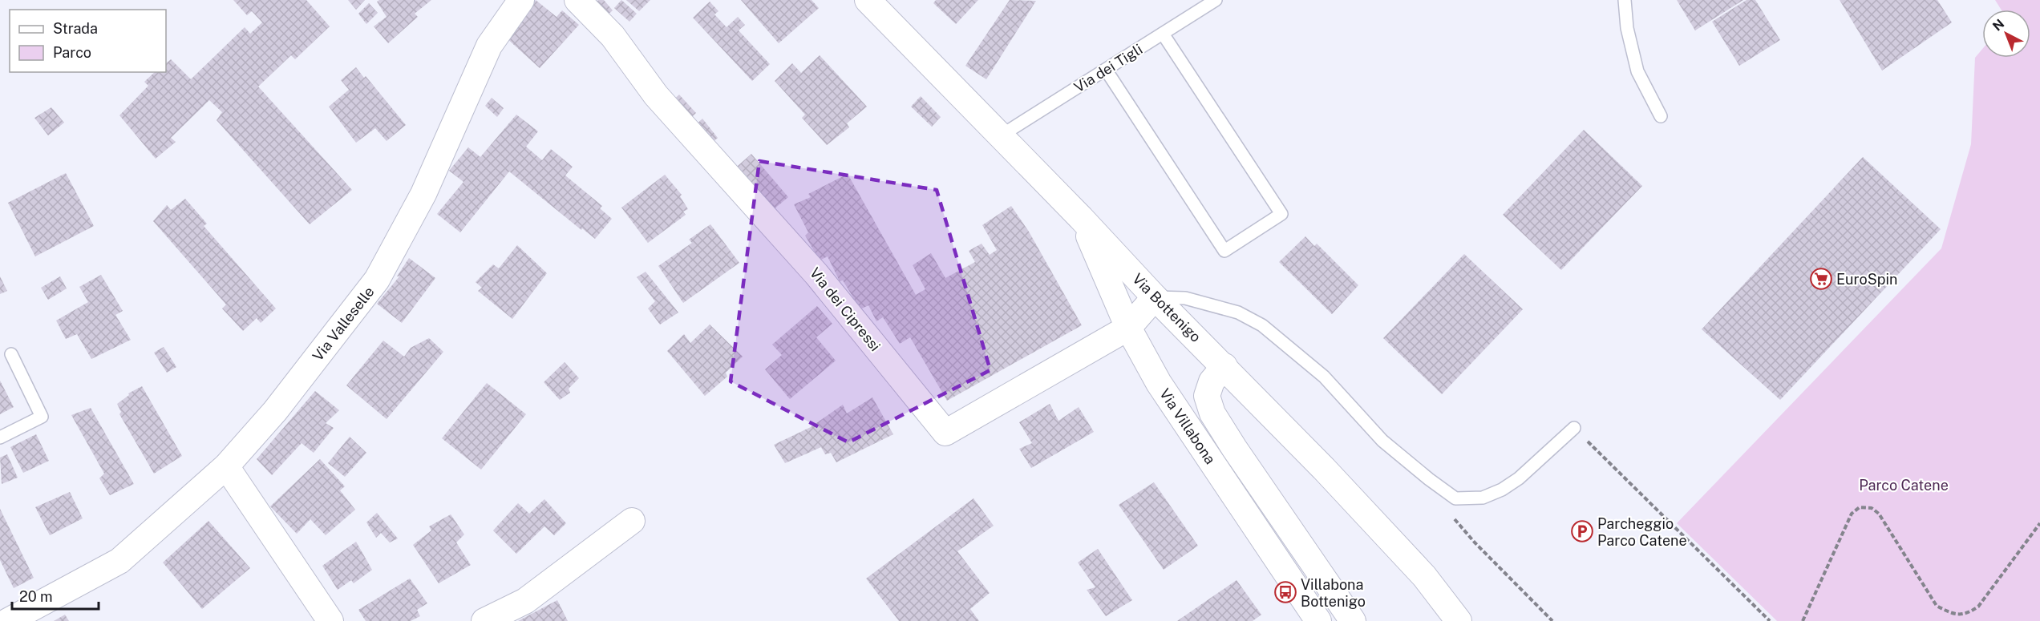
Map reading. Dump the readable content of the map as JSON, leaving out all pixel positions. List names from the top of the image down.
{
  "streets": {
    "street": [
      "Via Bottenigo",
      "Via dei Cipressi",
      "Via Valleselle",
      "Via Villabona"
    ],
    "lane": ["Via dei Tigli"]
  },
  "crossings": [
    ["Via dei Tigli", "Via Bottenigo"],
    ["Via Bottenigo", "Via dei Cipressi"],
    ["Via Bottenigo", "Via Villabona"],
    ["Via dei Cipressi", "Via Villabona"]
  ],
  "parks": ["Parco Catene"],
  "places": {
    "supermarket": ["EuroSpin"],
    "parking": ["Parcheggio Parco Catene"],
    "bus stop": ["Villabona Bottenigo"]
  },
  "legend": ["Strada", "Parco"],
  "scale_bar": "20 m",
  "north": "top left"
}
